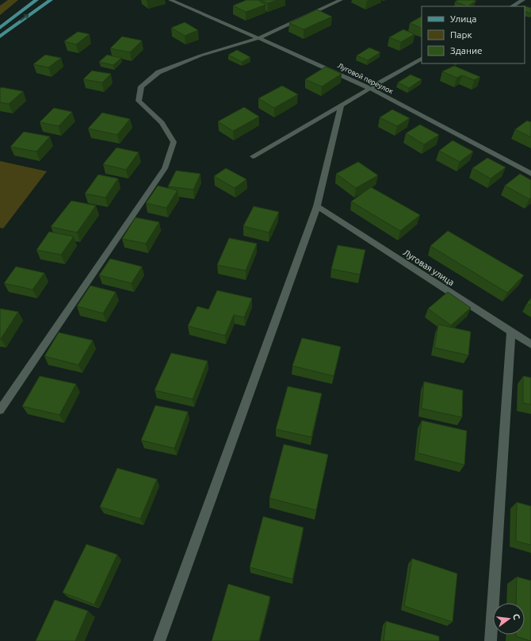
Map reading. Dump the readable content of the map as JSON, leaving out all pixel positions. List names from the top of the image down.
{
  "streets": {
    "street": ["Луговой переулок", "Луговая улица"]
  },
  "legend": ["Улица", "Парк", "Здание"],
  "north": "right"
}
